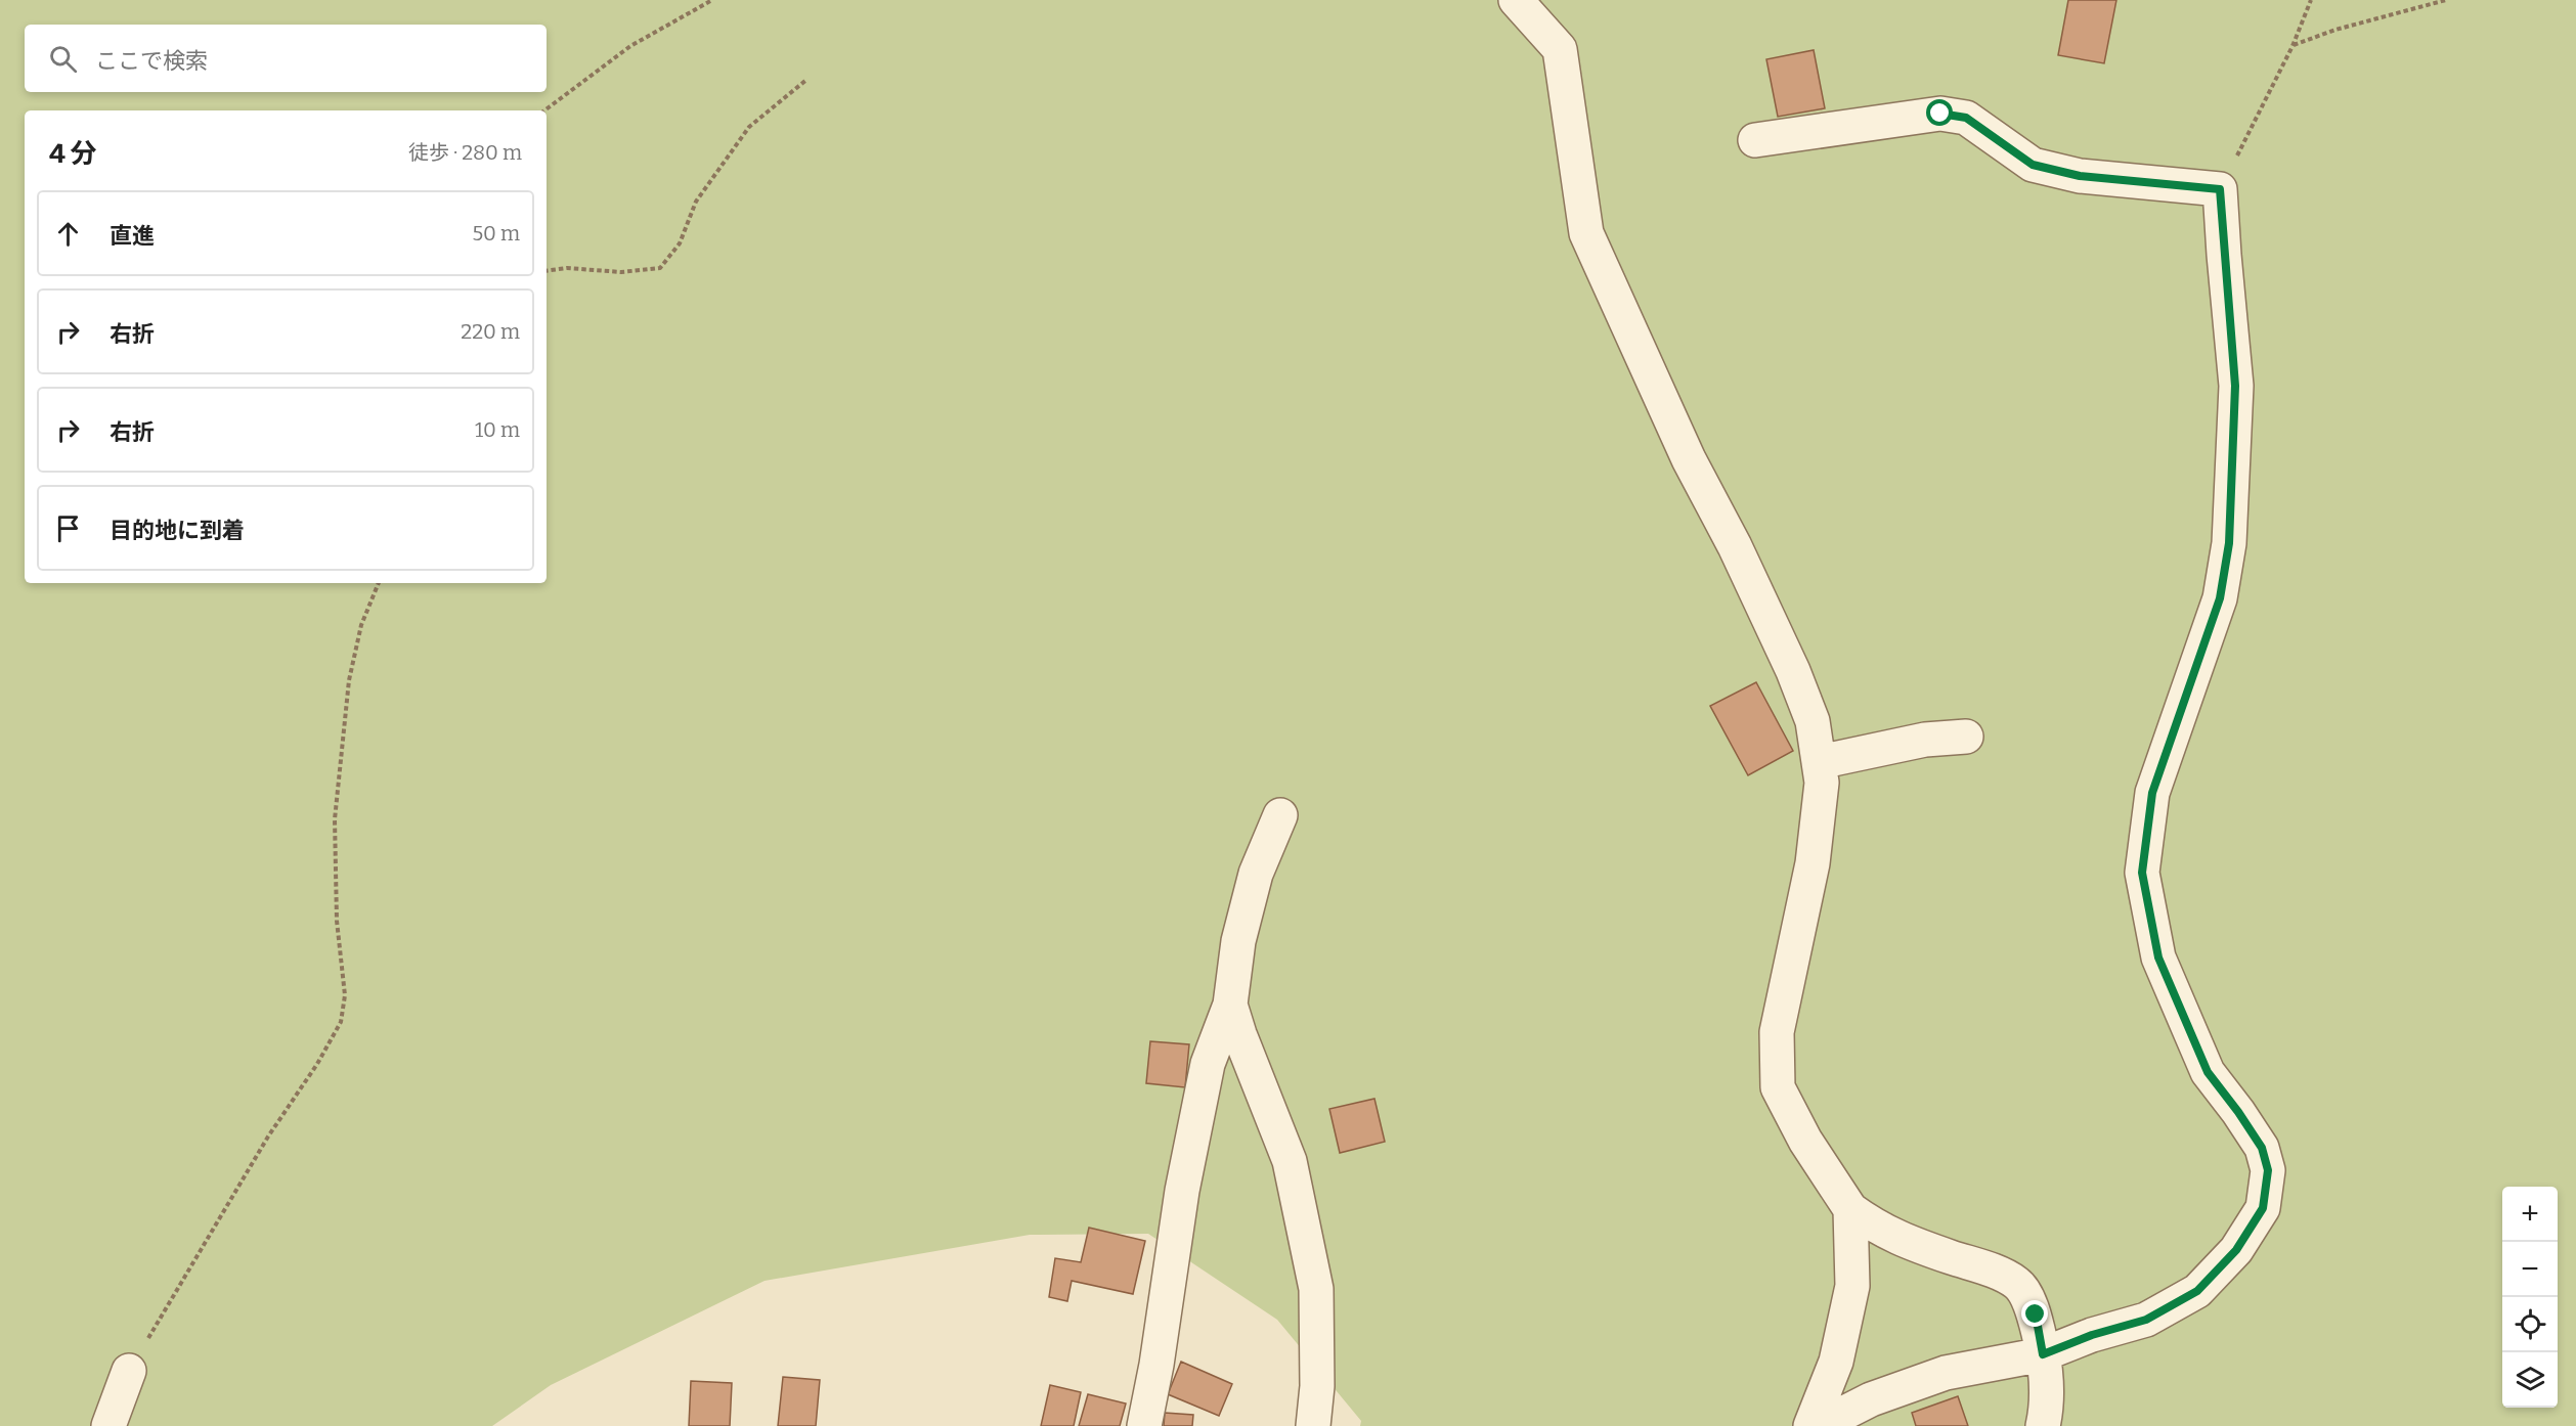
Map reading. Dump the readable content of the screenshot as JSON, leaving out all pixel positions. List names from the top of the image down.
{
  "page": {
    "search": "ここで検索",
    "heading": ["4 分", "徒歩 · 280 m"],
    "list": [
      ["直進", "50 m"],
      ["右折", "220 m"],
      ["右折", "10 m"],
      "目的地に到着"
    ],
    "map_buttons": ["+", "−"]
  }
}
